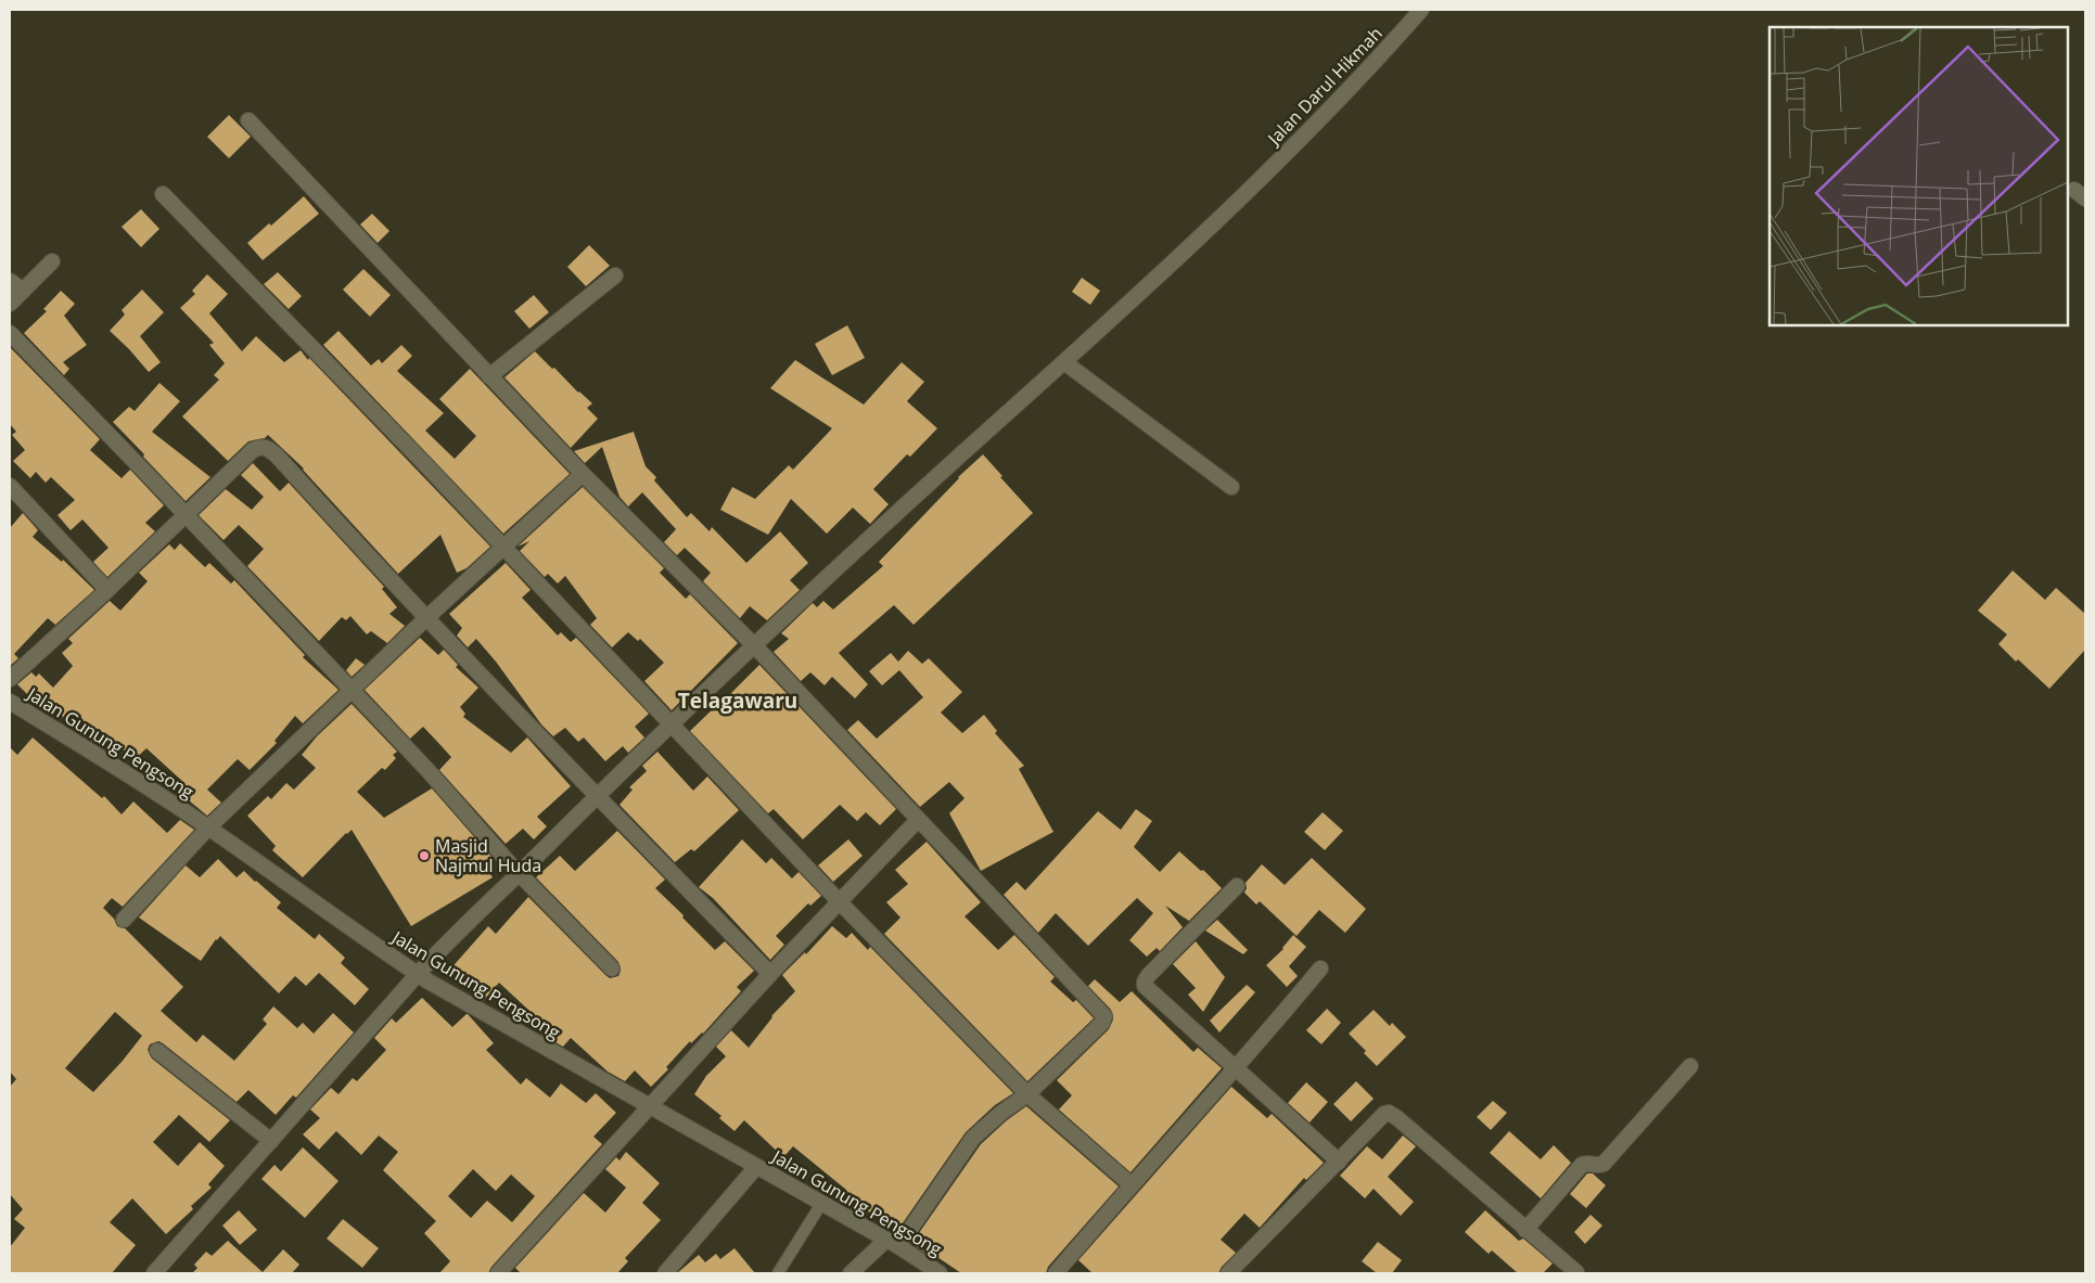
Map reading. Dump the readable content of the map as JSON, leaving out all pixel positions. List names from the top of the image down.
{
  "streets": {
    "street": ["Jalan Darul Hikmah", "Jalan Gunung Pengsong"]
  },
  "crossings": [
    ["Jalan Darul Hikmah", "Jalan Gunung Pengsong"]
  ],
  "districts": ["Telagawaru"],
  "places": ["Masjid Najmul Huda"]
}
